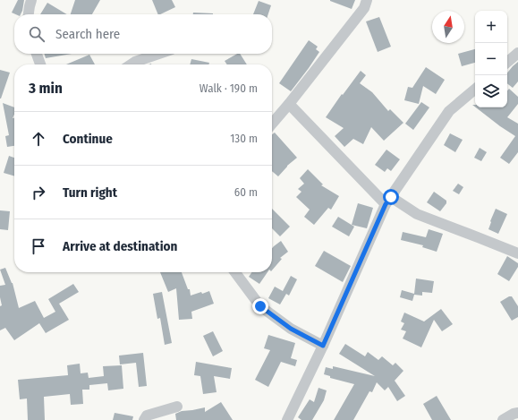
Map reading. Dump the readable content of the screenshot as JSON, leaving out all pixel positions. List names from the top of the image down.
{
  "north": "top",
  "page": {
    "map_buttons": ["+", "−"],
    "search": "Search here",
    "heading": ["3 min", "Walk · 190 m"],
    "list": [
      ["Continue", "130 m"],
      ["Turn right", "60 m"],
      "Arrive at destination"
    ]
  }
}
